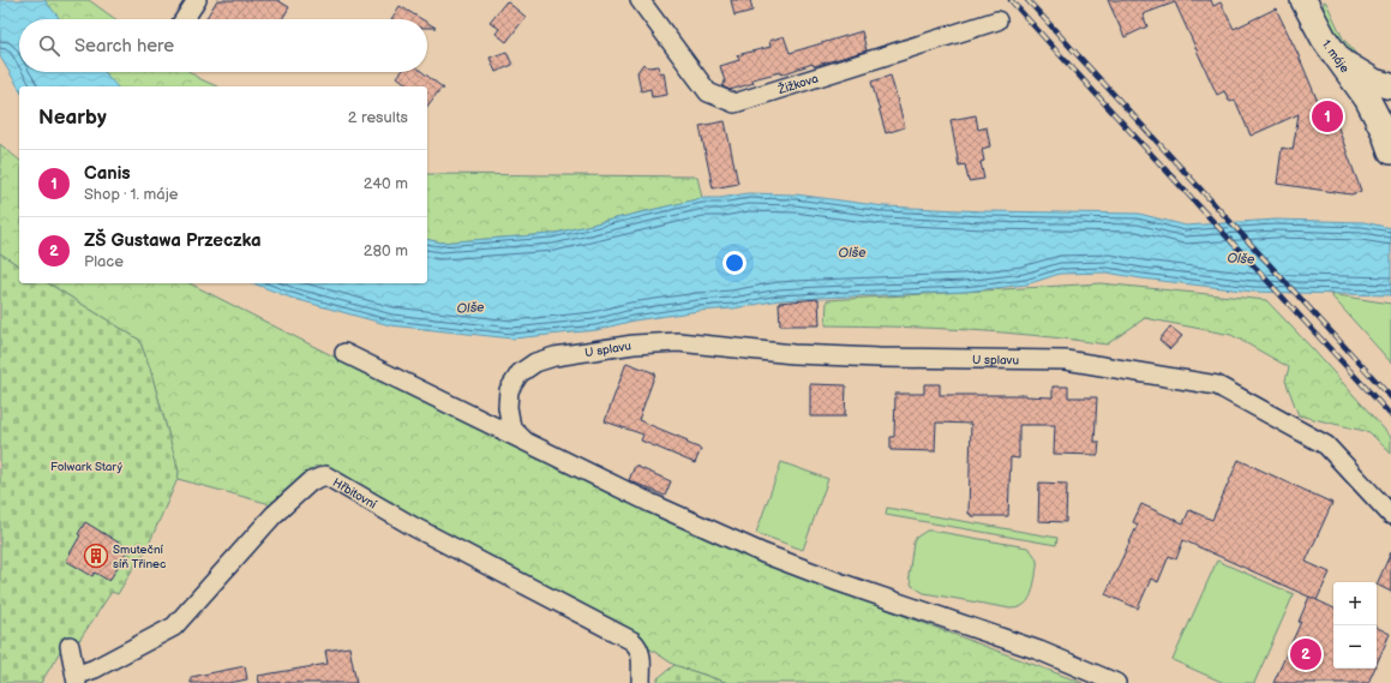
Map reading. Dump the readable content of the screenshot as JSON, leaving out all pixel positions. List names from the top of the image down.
{
  "streets": {
    "main road": ["1. máje"],
    "street": ["Žižkova", "U splavu", "Hřbitovní"]
  },
  "water": ["Olše"],
  "parks": ["Folwark Starý"],
  "places": {
    "building": ["Smuteční síň Třinec"]
  },
  "page": {
    "search": "Search here",
    "heading": ["Nearby", "2 results"],
    "pins": ["1", "2"],
    "list": [
      {
        "mark": "1",
        "name": "Canis",
        "note": "Shop · 1. máje",
        "value": "240 m"
      },
      {
        "mark": "2",
        "name": "ZŠ Gustawa Przeczka",
        "note": "Place",
        "value": "280 m"
      }
    ],
    "map_buttons": ["+", "−"]
  }
}
